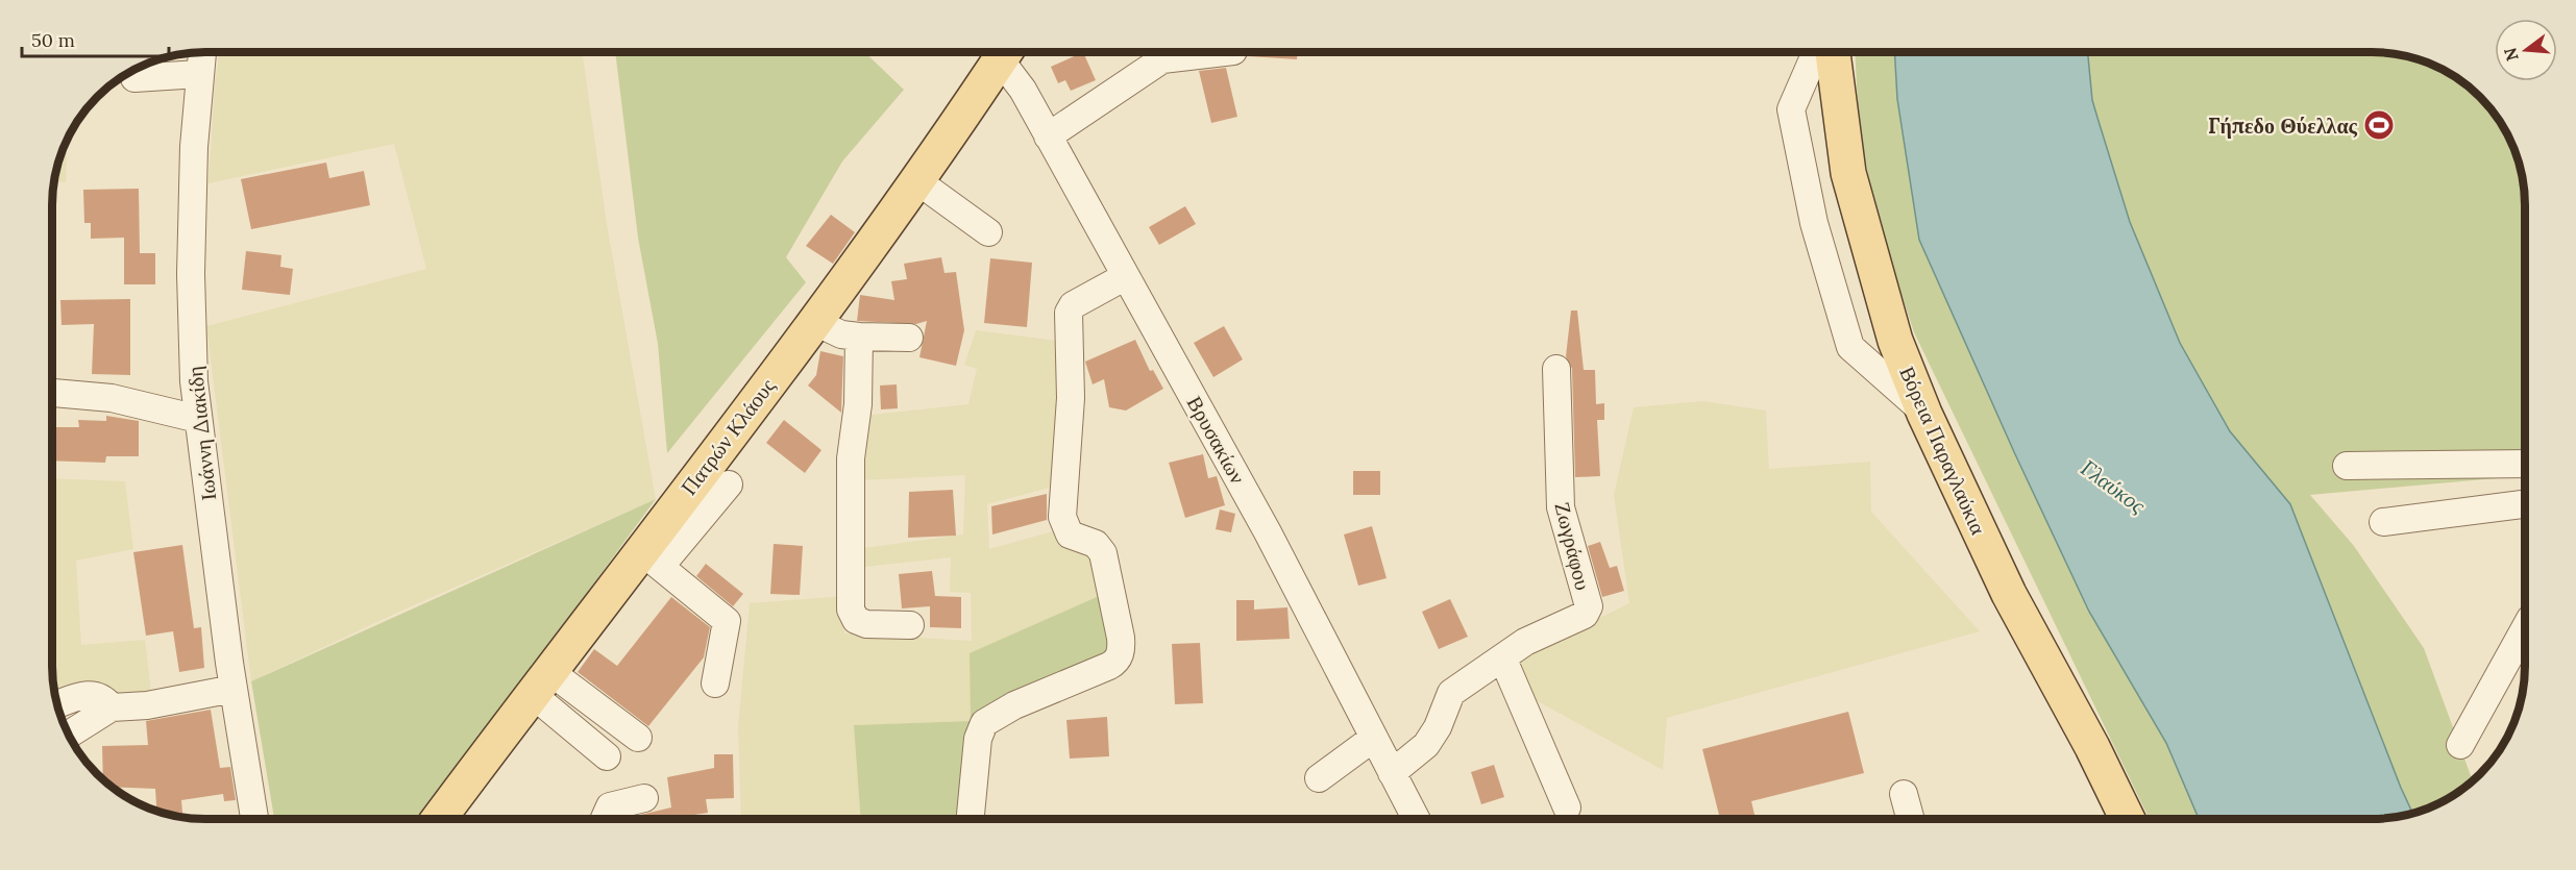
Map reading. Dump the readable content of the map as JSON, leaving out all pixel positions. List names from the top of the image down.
{
  "streets": {
    "main road": ["Πατρών Κλάους", "Βόρεια Παραγλαύκια"],
    "street": ["Ιωάννη Διακίδη", "Βρυσακίων", "Ζωγράφου"]
  },
  "crossings": [
    ["Πατρών Κλάους", "Βρυσακίων"],
    ["Βρυσακίων", "Ζωγράφου"]
  ],
  "water": ["Γλαύκος"],
  "places": {
    "sports": ["Γήπεδο Θύελλας"]
  },
  "scale_bar": "50 m",
  "north": "left"
}
